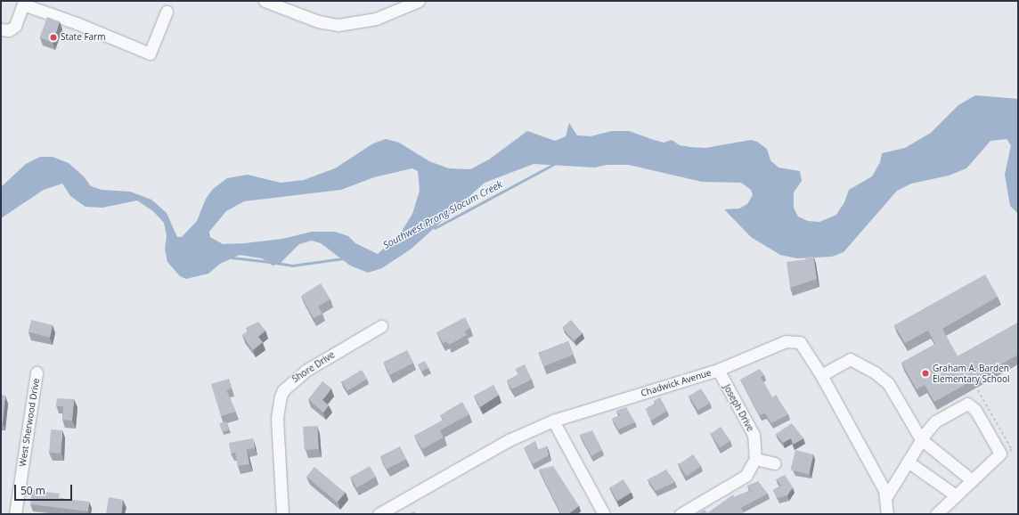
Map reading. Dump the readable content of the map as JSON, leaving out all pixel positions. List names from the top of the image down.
{
  "streets": {
    "street": [
      "Shore Drive",
      "Chadwick Avenue",
      "Joseph Drive",
      "West Sherwood Drive"
    ]
  },
  "crossings": [
    ["Chadwick Avenue", "Joseph Drive"]
  ],
  "water": ["Southwest Prong Slocum Creek"],
  "places": ["State Farm", "Graham A. Barden Elementary School"],
  "scale_bar": "50 m"
}
